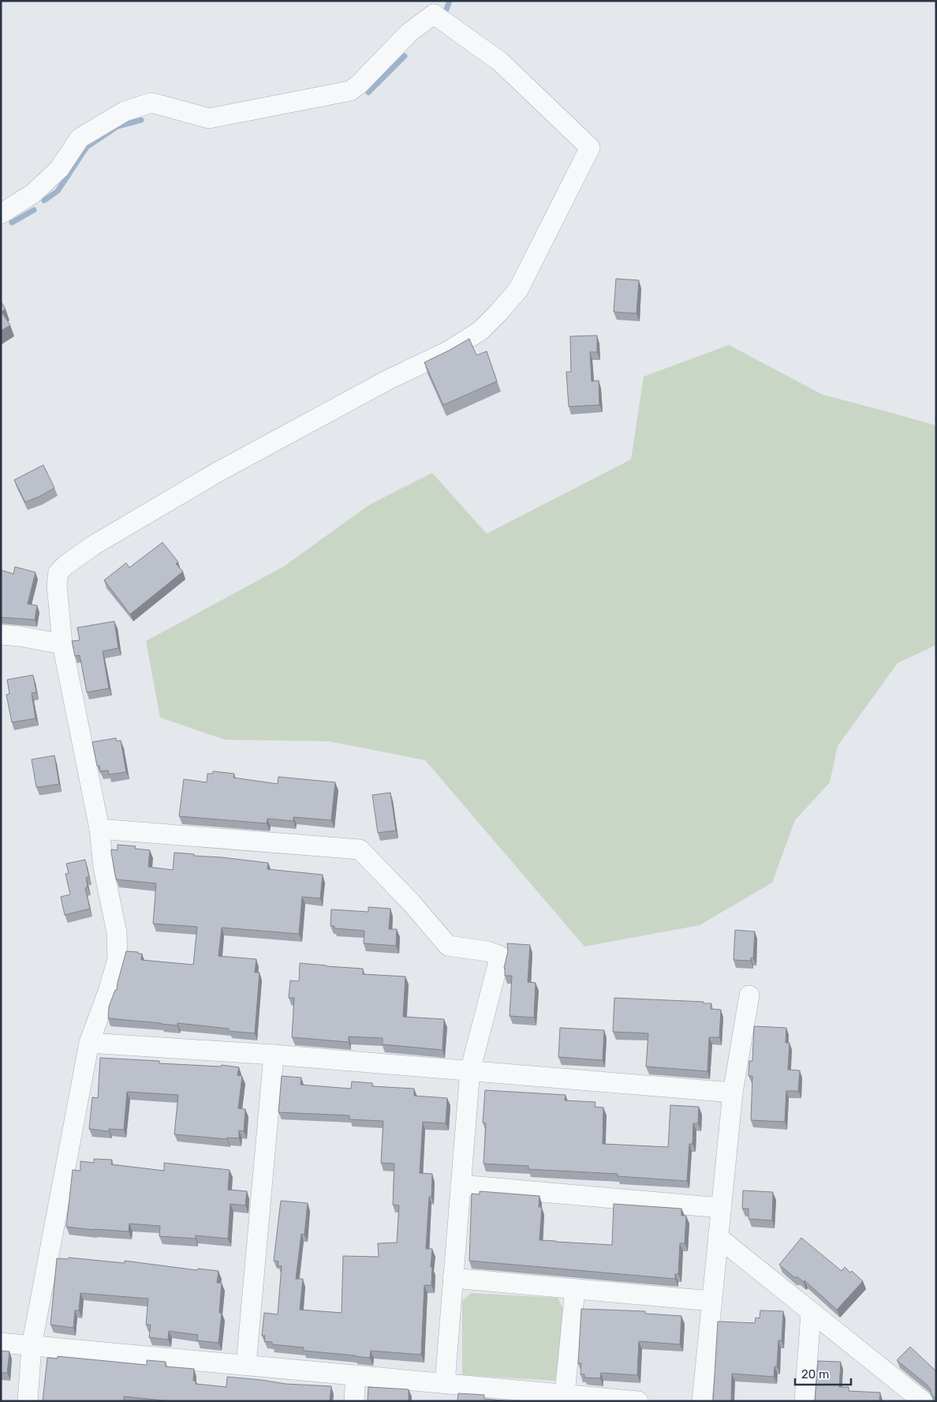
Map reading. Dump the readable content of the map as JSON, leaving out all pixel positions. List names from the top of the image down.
{
  "scale_bar": "20 m"
}
